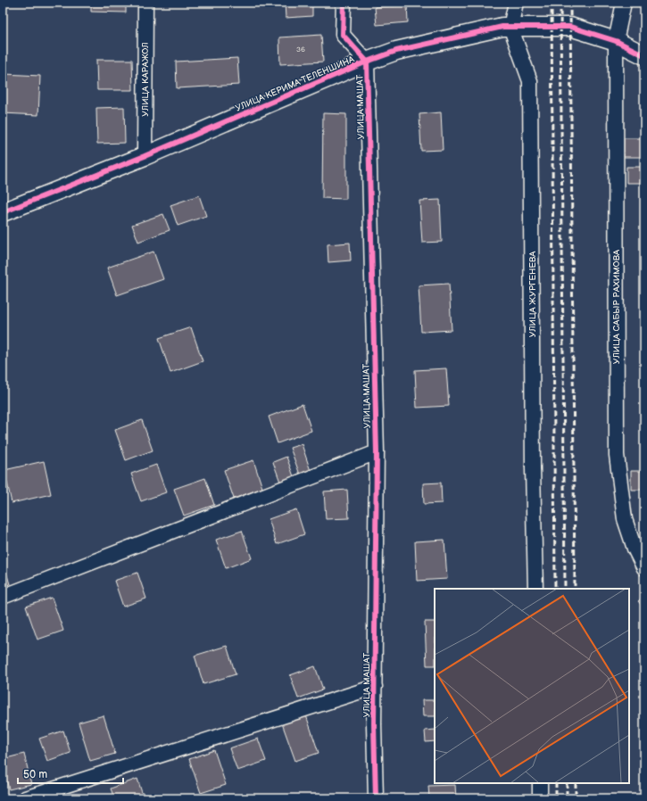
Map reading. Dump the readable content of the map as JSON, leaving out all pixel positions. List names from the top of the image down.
{
  "streets": {
    "street": [
      "УЛИЦА КАРАЖОЛ",
      "УЛИЦА КЕРИМА ТЕЛЕНШИНА",
      "УЛИЦА МАШАТ",
      "УЛИЦА ЖУРГЕНЕВА",
      "УЛИЦА САБЫР РАХИМОВА"
    ]
  },
  "crossings": [
    ["УЛИЦА КАРАЖОЛ", "УЛИЦА КЕРИМА ТЕЛЕНШИНА"],
    ["УЛИЦА КЕРИМА ТЕЛЕНШИНА", "УЛИЦА МАШАТ"],
    ["УЛИЦА КЕРИМА ТЕЛЕНШИНА", "УЛИЦА ЖУРГЕНЕВА"],
    ["УЛИЦА КЕРИМА ТЕЛЕНШИНА", "УЛИЦА САБЫР РАХИМОВА"]
  ],
  "house_numbers": ["36"],
  "scale_bar": "50 m"
}
